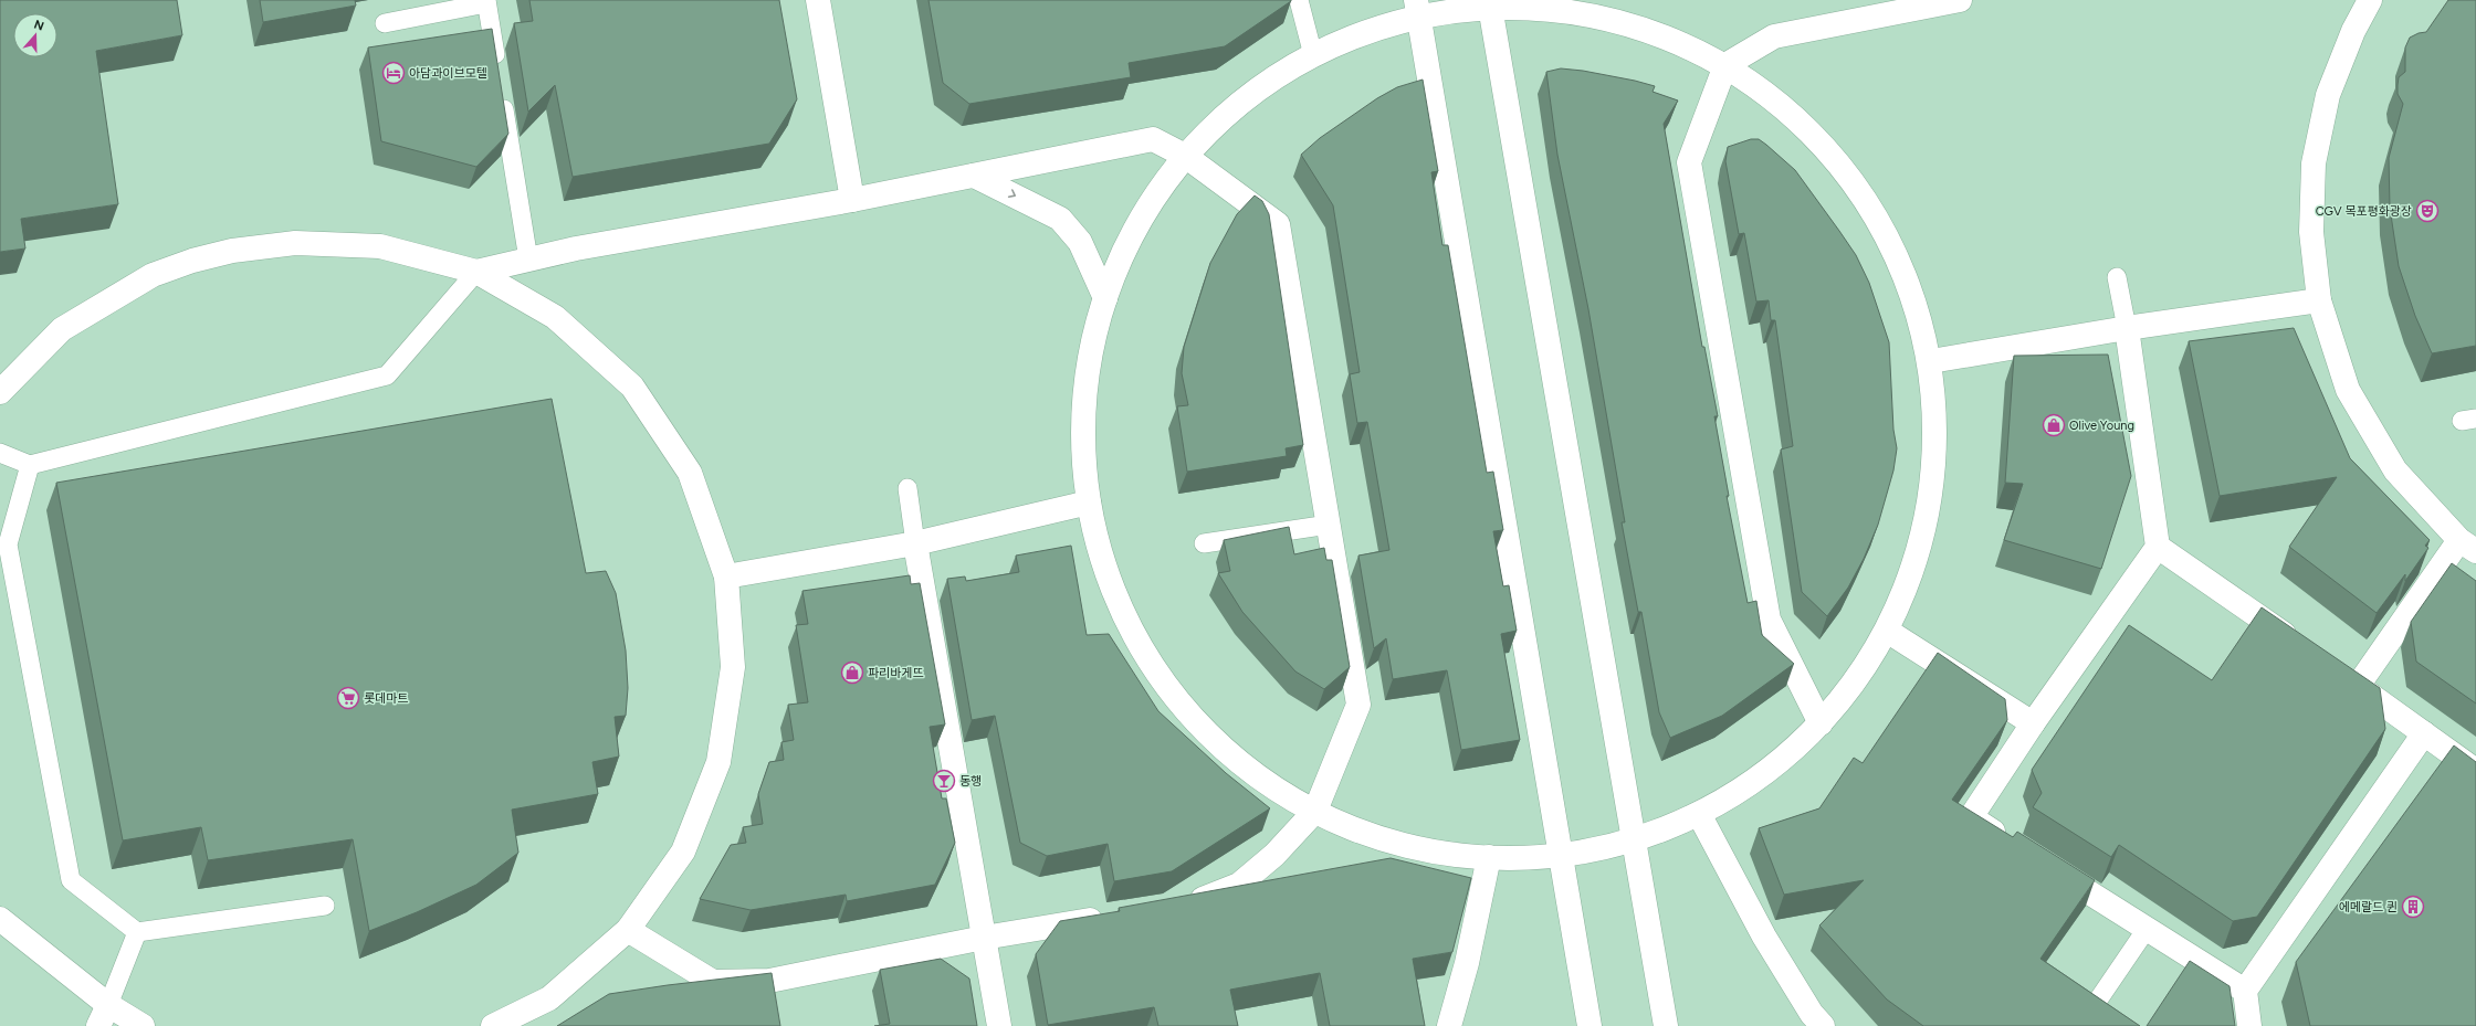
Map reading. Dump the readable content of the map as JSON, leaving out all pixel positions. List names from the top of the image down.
{
  "places": {
    "hotel": ["아담과이브모텔"],
    "theatre": ["CGV 목포평화광장"],
    "shop": ["Olive Young", "파리바게뜨"],
    "supermarket": ["롯데마트"],
    "bar": ["동행"],
    "building": ["에메랄드 퀸"]
  },
  "north": "top"
}
